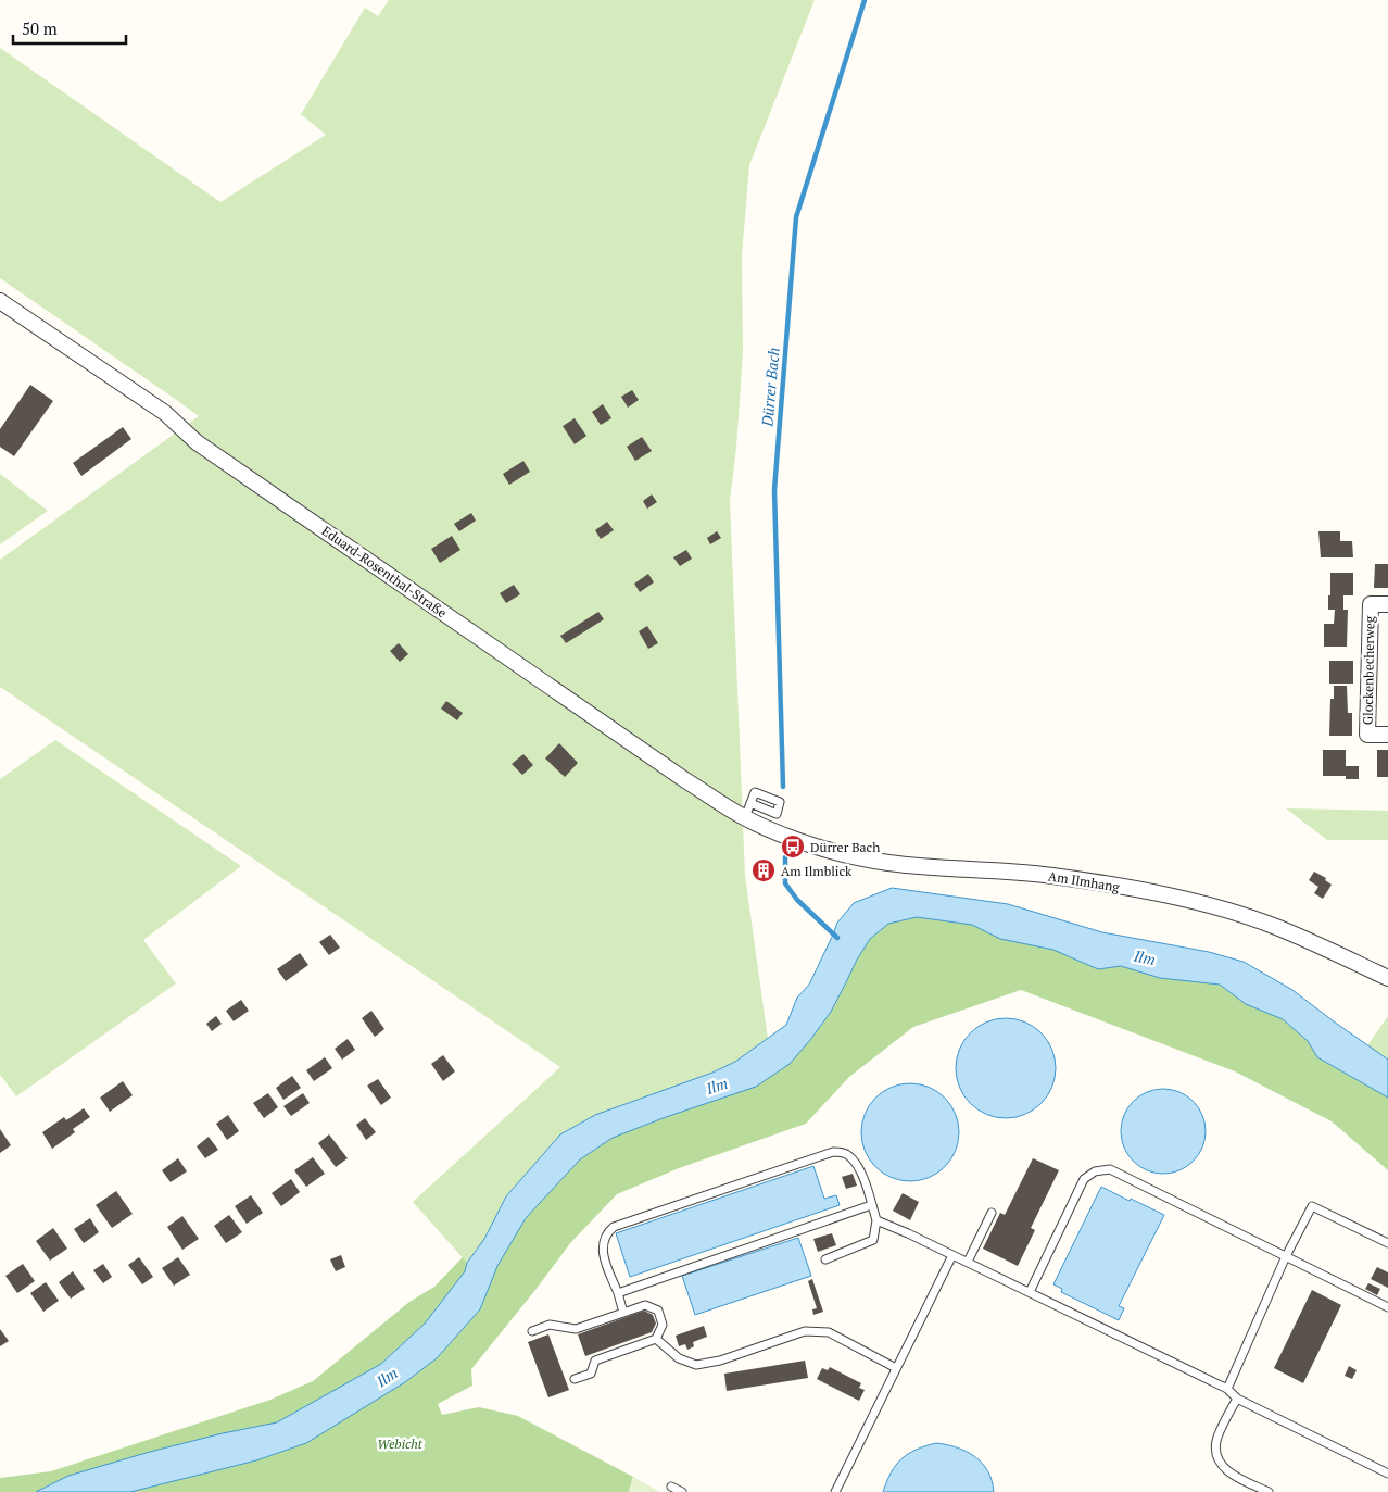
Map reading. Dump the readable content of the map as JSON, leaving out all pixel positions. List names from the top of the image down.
{
  "streets": {
    "street": ["Eduard-Rosenthal-Straße", "Glockenbecherweg", "Am Ilmhang"]
  },
  "crossings": [
    ["Eduard-Rosenthal-Straße", "Am Ilmhang"]
  ],
  "water": ["Dürrer Bach", "Ilm"],
  "parks": ["Webicht"],
  "places": {
    "bus stop": ["Dürrer Bach"],
    "building": ["Am Ilmblick"]
  },
  "scale_bar": "50 m"
}
